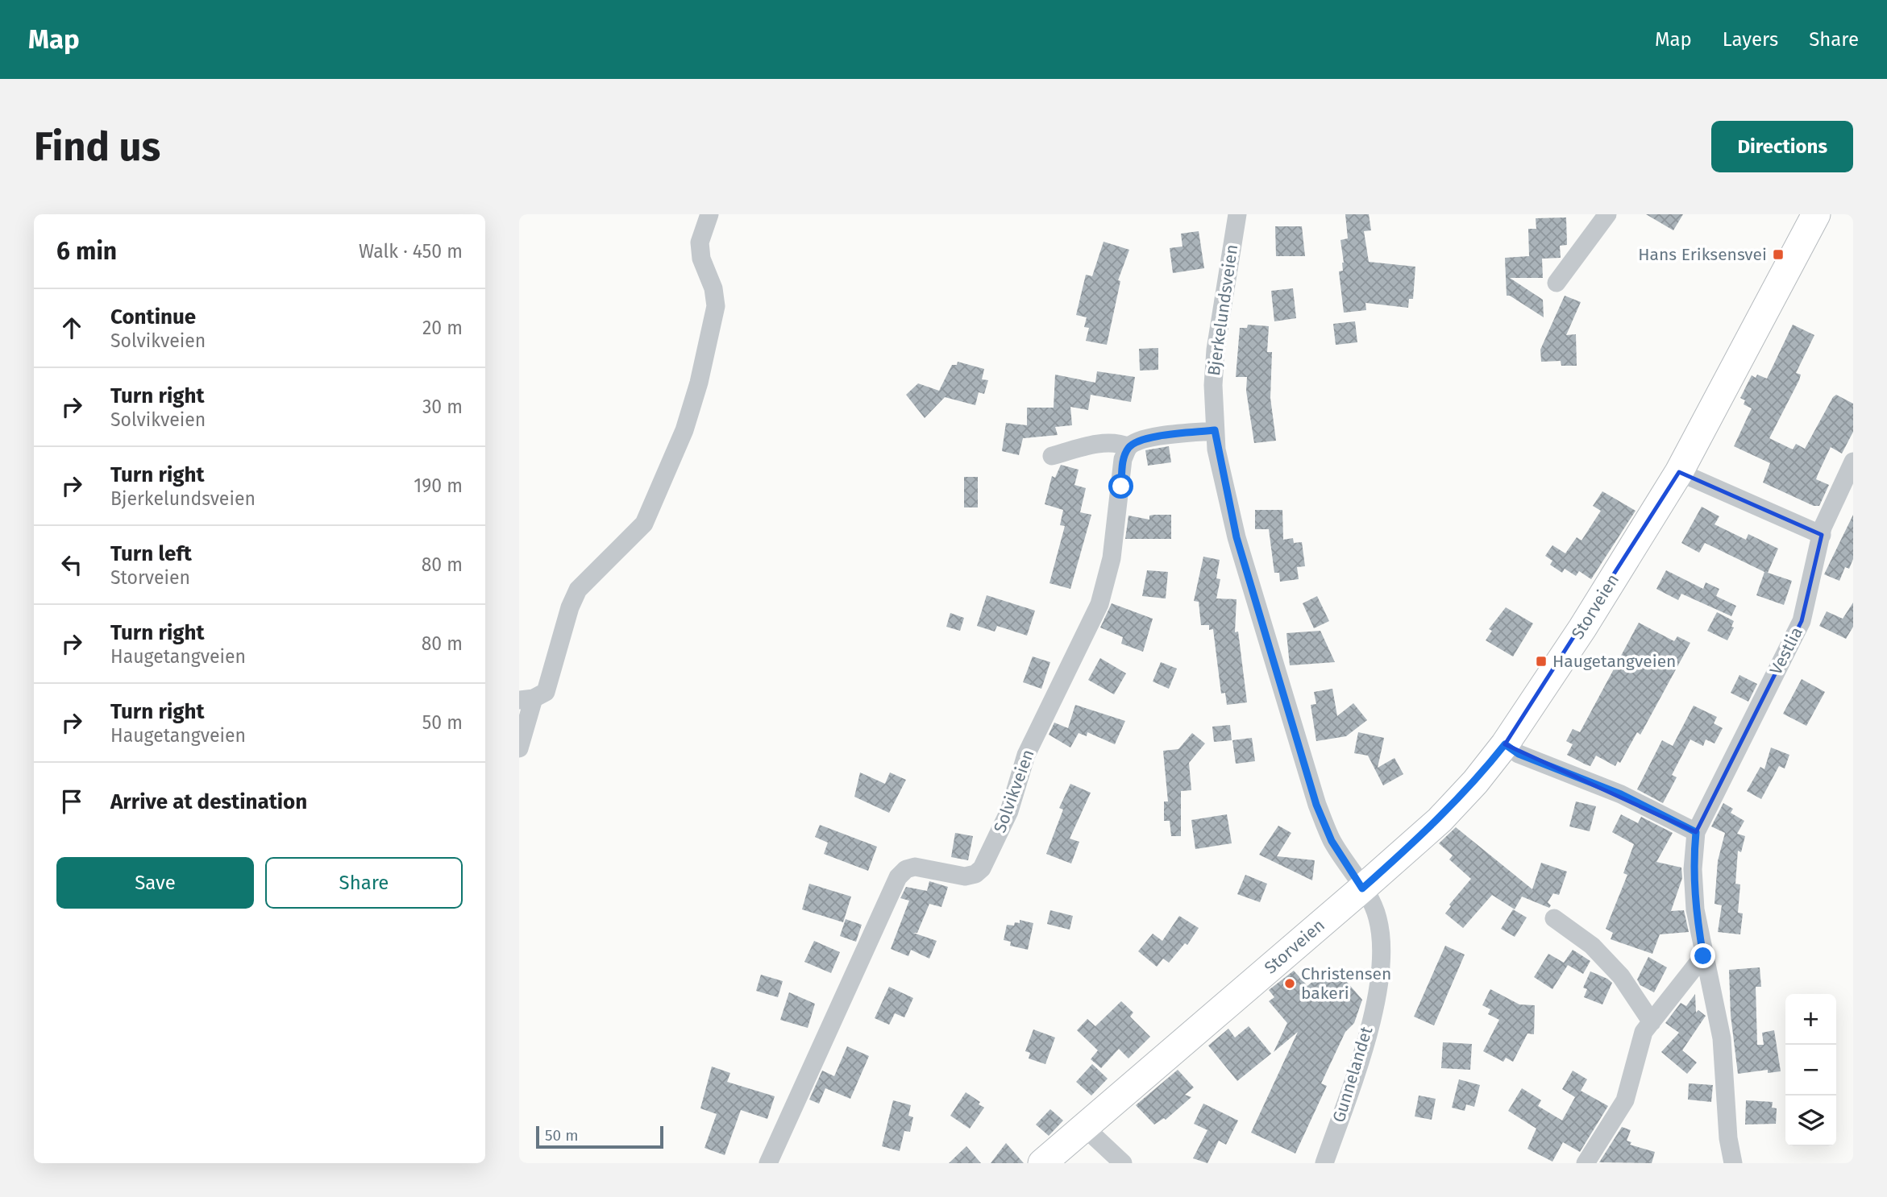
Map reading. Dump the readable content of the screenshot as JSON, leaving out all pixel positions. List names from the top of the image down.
{
  "streets": {
    "main road": ["Storveien"],
    "street": [
      "Bjerkelundsveien",
      "Vestlia",
      "Solvikveien",
      "Gunnelandet"
    ]
  },
  "crossings": [
    ["Bjerkelundsveien", "Storveien"],
    ["Bjerkelundsveien", "Gunnelandet"],
    ["Storveien", "Gunnelandet"]
  ],
  "places": {
    "transit": ["Hans Eriksensvei", "Haugetangveien"],
    "other": ["Christensen bakeri"]
  },
  "scale_bar": "50 m",
  "page": {
    "header": "Map",
    "nav": ["Map", "Layers", "Share"],
    "buttons": [
      "Directions",
      ["Save", "Share"]
    ],
    "title": "Find us",
    "heading": ["6 min", "Walk · 450 m"],
    "list": [
      ["Continue", "Solvikveien", "20 m"],
      ["Turn right", "Solvikveien", "30 m"],
      ["Turn right", "Bjerkelundsveien", "190 m"],
      ["Turn left", "Storveien", "80 m"],
      ["Turn right", "Haugetangveien", "80 m"],
      ["Turn right", "Haugetangveien", "50 m"],
      "Arrive at destination"
    ],
    "map_buttons": ["+", "−"],
    "scale": "50 m"
  }
}
